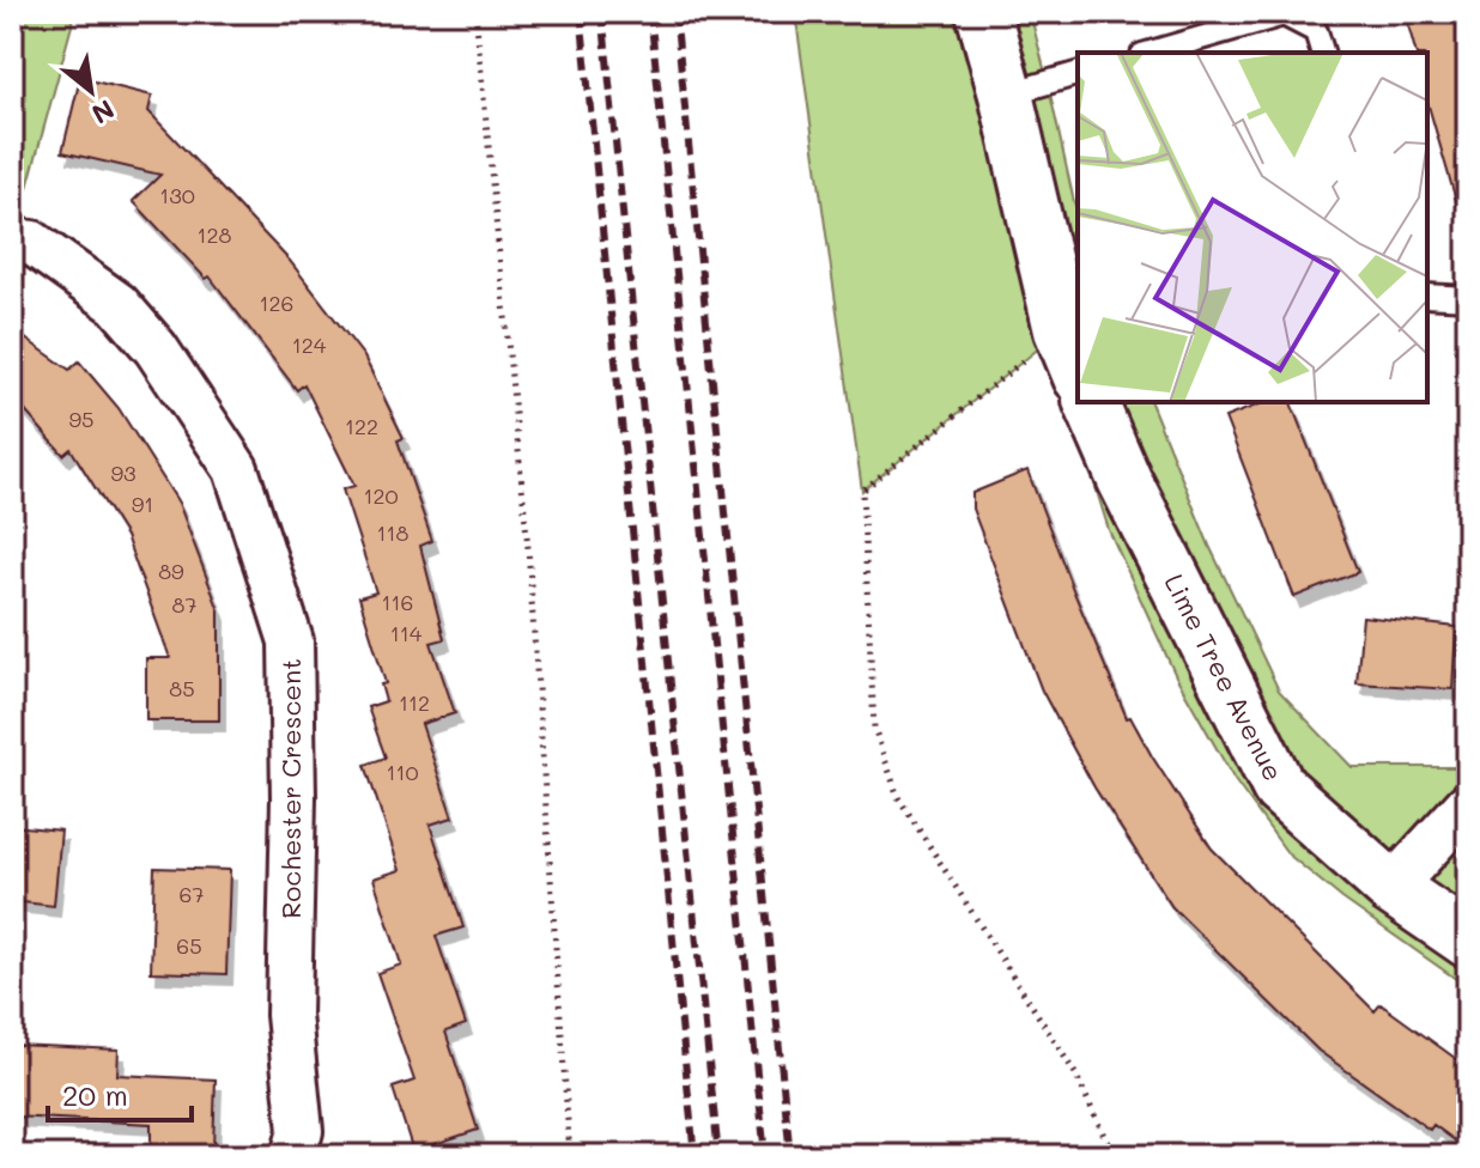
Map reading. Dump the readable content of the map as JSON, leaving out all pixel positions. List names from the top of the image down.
{
  "streets": {
    "street": ["Lime Tree Avenue", "Rochester Crescent"]
  },
  "house_numbers": [
    "130",
    "128",
    "126",
    "124",
    "95",
    "122",
    "93",
    "120",
    "91",
    "118",
    "89",
    "116",
    "87",
    "114",
    "85",
    "112",
    "110",
    "67",
    "65"
  ],
  "scale_bar": "20 m",
  "north": "bottom right"
}
